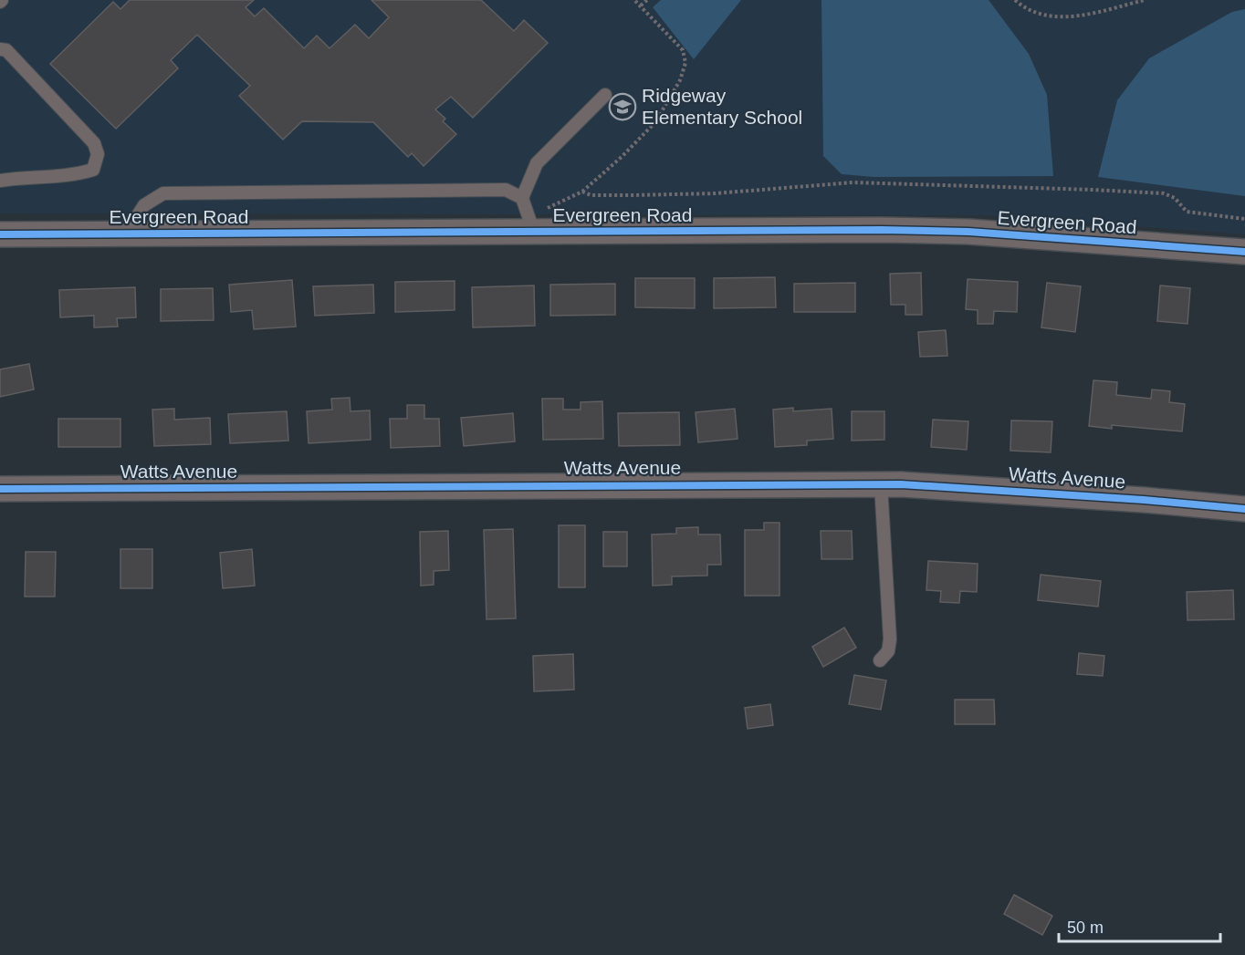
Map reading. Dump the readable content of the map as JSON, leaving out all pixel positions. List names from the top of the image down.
{
  "streets": {
    "street": ["Evergreen Road", "Watts Avenue"]
  },
  "places": {
    "school or university": ["Ridgeway Elementary School"]
  },
  "scale_bar": "50 m"
}
